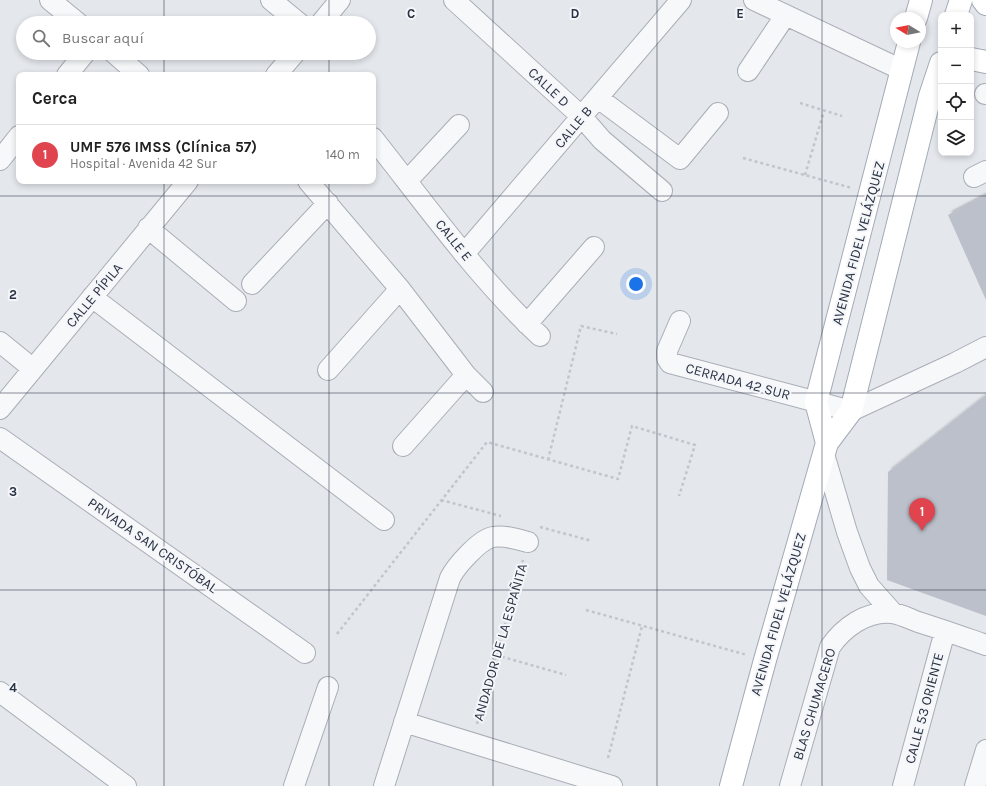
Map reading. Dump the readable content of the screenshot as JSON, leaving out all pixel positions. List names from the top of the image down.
{
  "streets": {
    "main road": ["AVENIDA FIDEL VELÁZQUEZ"],
    "street": [
      "CALLE D",
      "CALLE B",
      "CALLE E",
      "CALLE PÍPILA",
      "CERRADA 42 SUR",
      "PRIVADA SAN CRISTÓBAL",
      "BLAS CHUMACERO",
      "CALLE 53 ORIENTE"
    ],
    "path": ["ANDADOR DE LA ESPAÑITA"]
  },
  "crossings": [
    ["CALLE D", "CALLE B"],
    ["CALLE B", "CALLE E"],
    ["AVENIDA FIDEL VELÁZQUEZ", "CERRADA 42 SUR"]
  ],
  "north": "left",
  "page": {
    "map_buttons": ["+", "−"],
    "search": "Buscar aquí",
    "heading": "Cerca",
    "list": [
      {
        "mark": "1",
        "name": "UMF 576 IMSS (Clínica 57)",
        "note": "Hospital · Avenida 42 Sur",
        "value": "140 m"
      }
    ],
    "pins": "1"
  },
  "grid": {
    "columns": ["C", "D", "E"],
    "rows": ["2", "3", "4"]
  }
}
